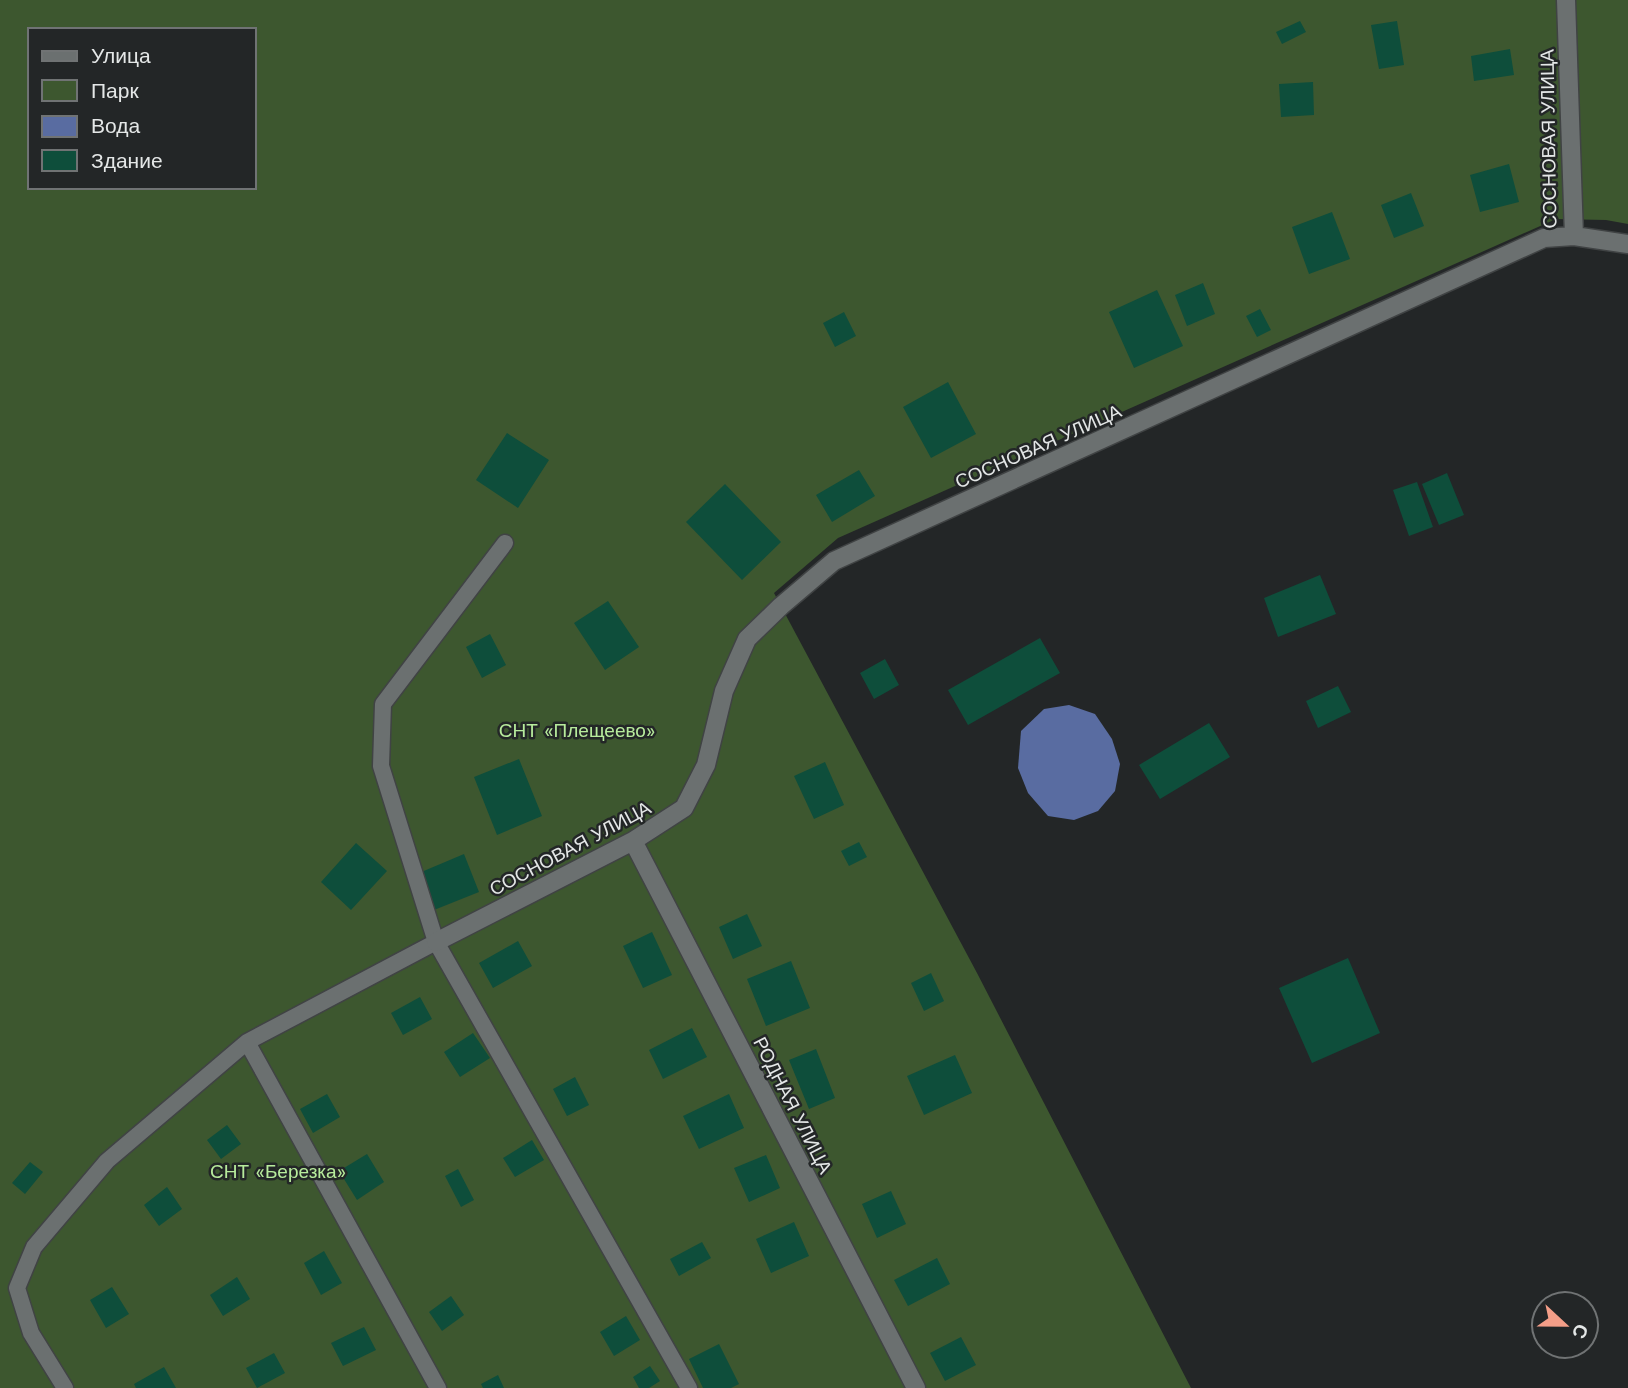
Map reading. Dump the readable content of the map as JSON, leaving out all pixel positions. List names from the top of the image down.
{
  "streets": {
    "street": ["СОСНОВАЯ УЛИЦА", "РОДНАЯ УЛИЦА"]
  },
  "crossings": [
    ["СОСНОВАЯ УЛИЦА", "РОДНАЯ УЛИЦА"]
  ],
  "parks": ["СНТ «Плещеево»", "СНТ «Березка»"],
  "legend": [
    "Улица",
    "Парк",
    "Вода",
    "Здание"
  ],
  "north": "right"
}
